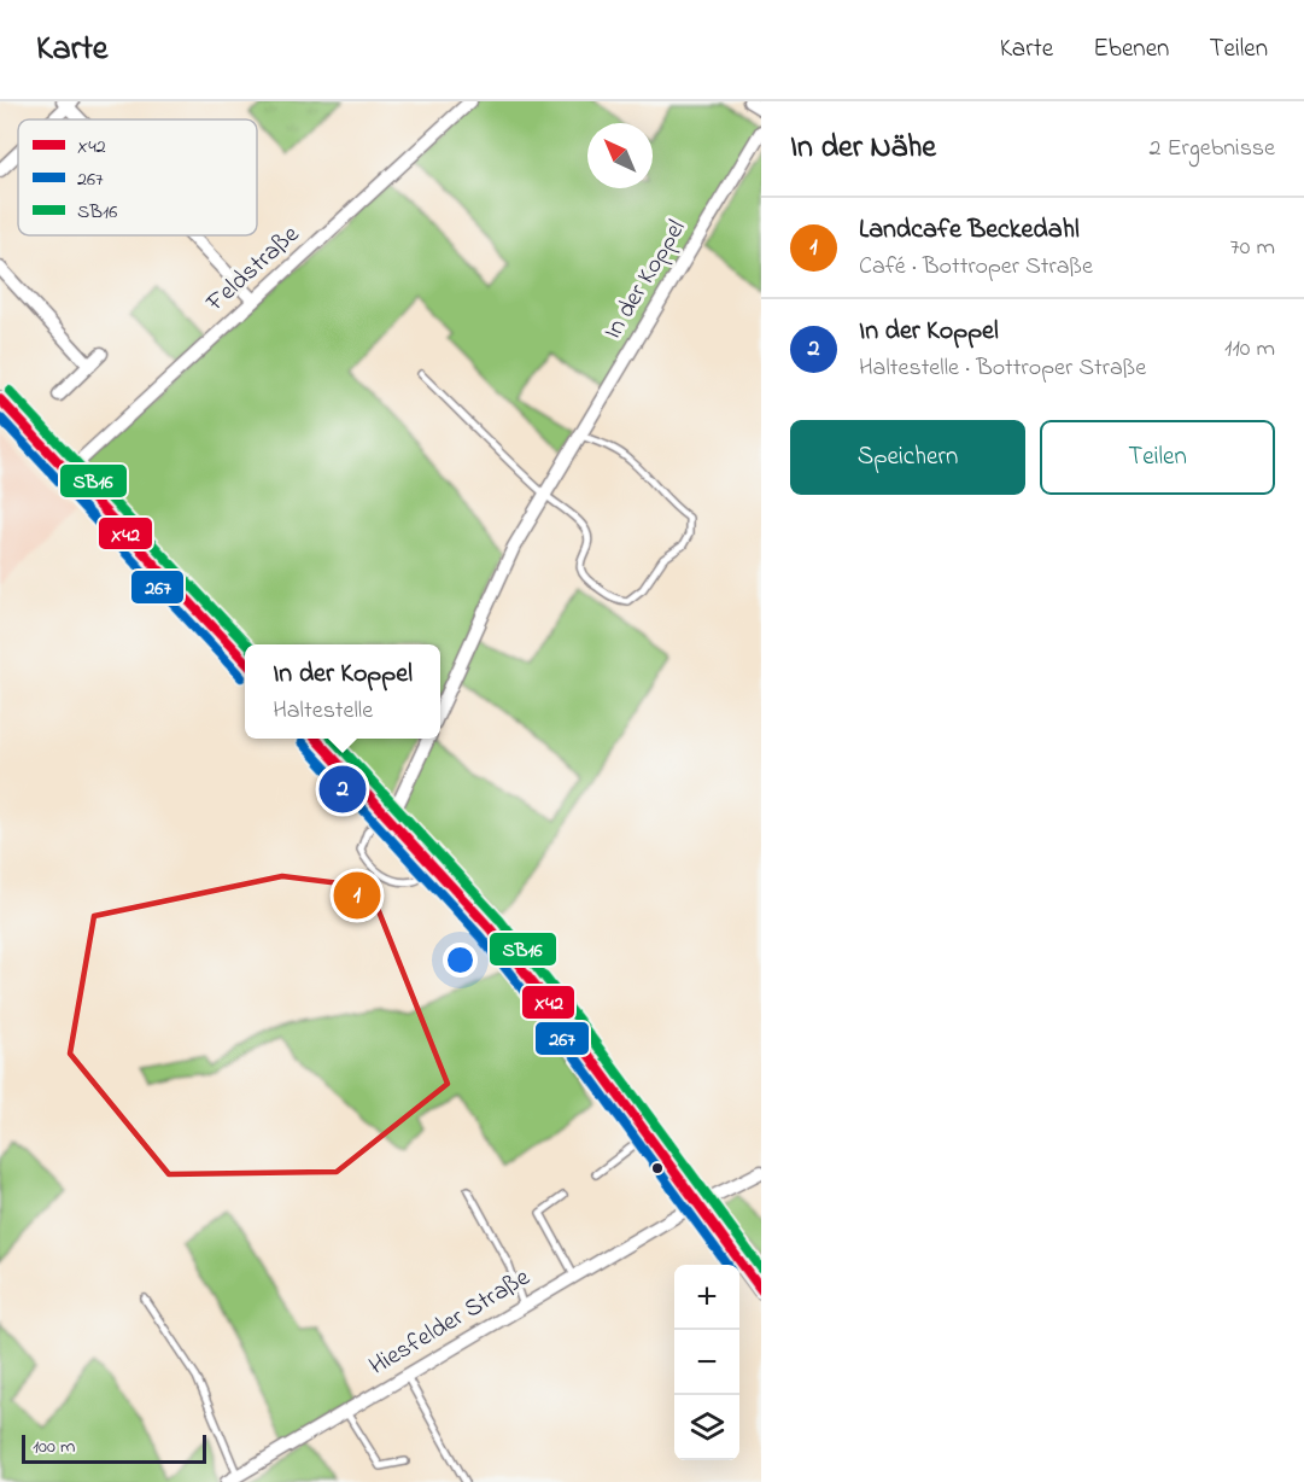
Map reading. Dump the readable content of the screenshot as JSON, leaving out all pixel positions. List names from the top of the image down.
{
  "streets": {
    "street": ["Feldstraße", "In der Koppel", "Hiesfelder Straße"]
  },
  "lines": ["transit line SB16", "transit line X42", "transit line 267"],
  "legend": ["X42", "267", "SB16"],
  "scale_bar": "100 m",
  "north": "top left",
  "page": {
    "header": "Karte",
    "nav": ["Karte", "Ebenen", "Teilen"],
    "heading": ["In der Nähe", "2 Ergebnisse"],
    "list": [
      {
        "mark": "1",
        "name": "Landcafe Beckedahl",
        "note": "Café · Bottroper Straße",
        "value": "70 m"
      },
      {
        "mark": "2",
        "name": "In der Koppel",
        "note": "Haltestelle · Bottroper Straße",
        "value": "110 m"
      }
    ],
    "buttons": ["Speichern", "Teilen"],
    "popup": ["In der Koppel", "Haltestelle"],
    "pins": ["2", "1"],
    "map_buttons": ["+", "−"],
    "scale": "100 m"
  }
}
